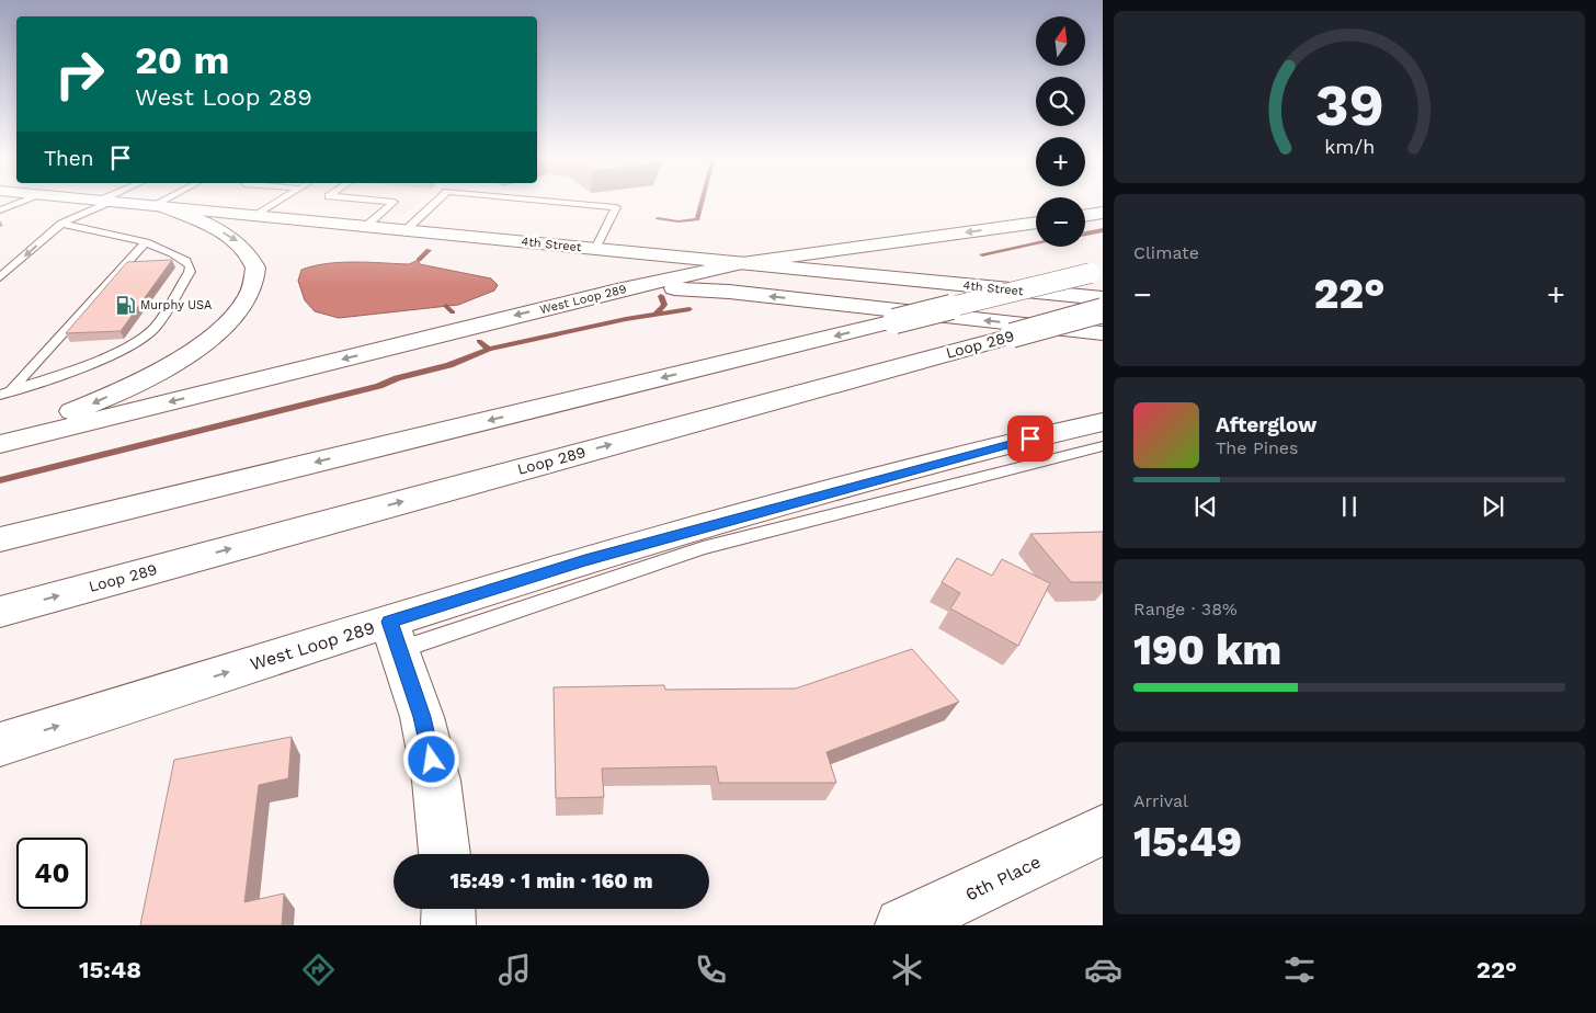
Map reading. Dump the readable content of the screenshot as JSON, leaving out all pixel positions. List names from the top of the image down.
{
  "streets": {
    "main road": [
      "4th Street",
      "West Loop 289",
      "Loop 289",
      "6th Place"
    ]
  },
  "crossings": [
    ["4th Street", "West Loop 289"]
  ],
  "places": {
    "fuel station": ["Murphy USA"]
  },
  "north": "top",
  "page": {
    "map_buttons": ["+", "−"],
    "turn": ["20 m", "West Loop 289"],
    "then": "Then",
    "tile": [
      "Climate",
      ["Range · 38%", "190 km"],
      ["Arrival", "15:49"]
    ],
    "heat": ["−", "22°", "+"],
    "song": ["Afterglow", "The Pines"],
    "limit": "40",
    "trip": "15:49 · 1 min · 160 m",
    "tabs": ["15:48", "22°"],
    "gauge": ["39", "km/h"]
  }
}
